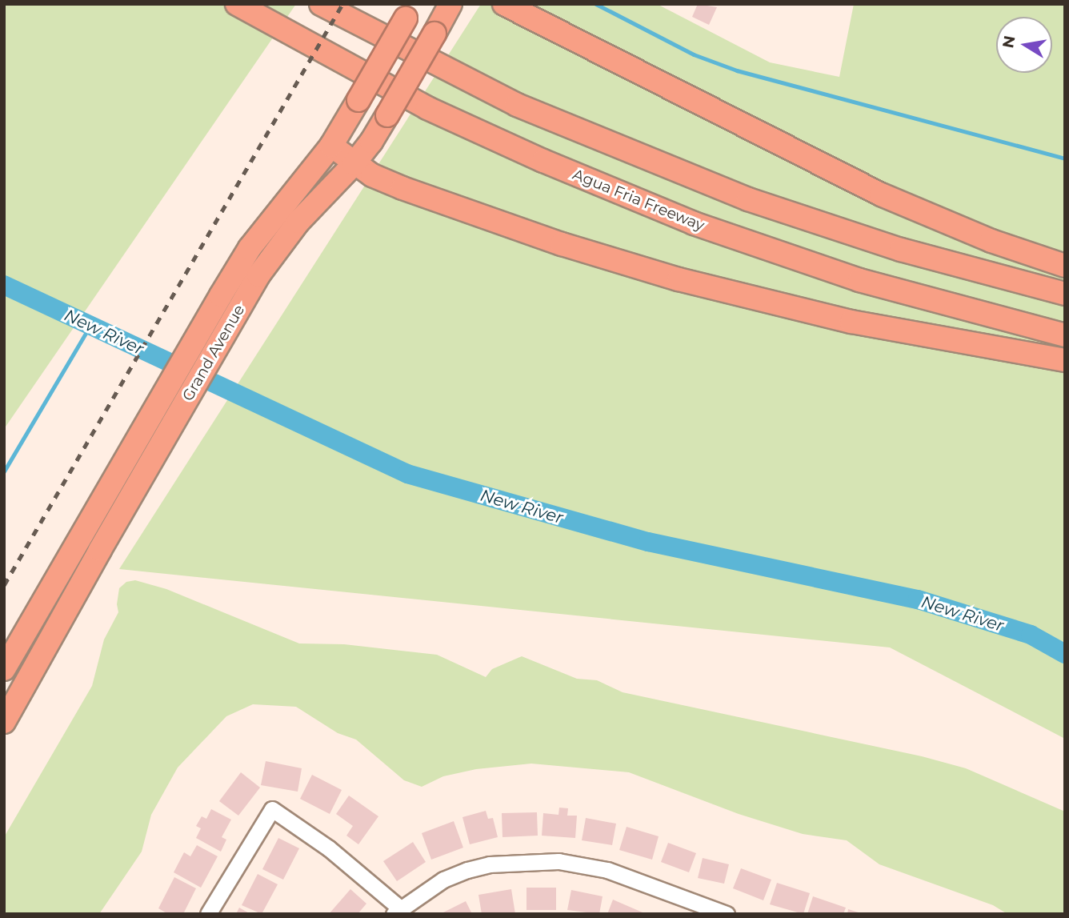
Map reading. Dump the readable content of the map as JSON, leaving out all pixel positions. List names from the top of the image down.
{
  "streets": {
    "highway": ["Agua Fria Freeway", "Grand Avenue"]
  },
  "water": ["New River"],
  "north": "left"
}
